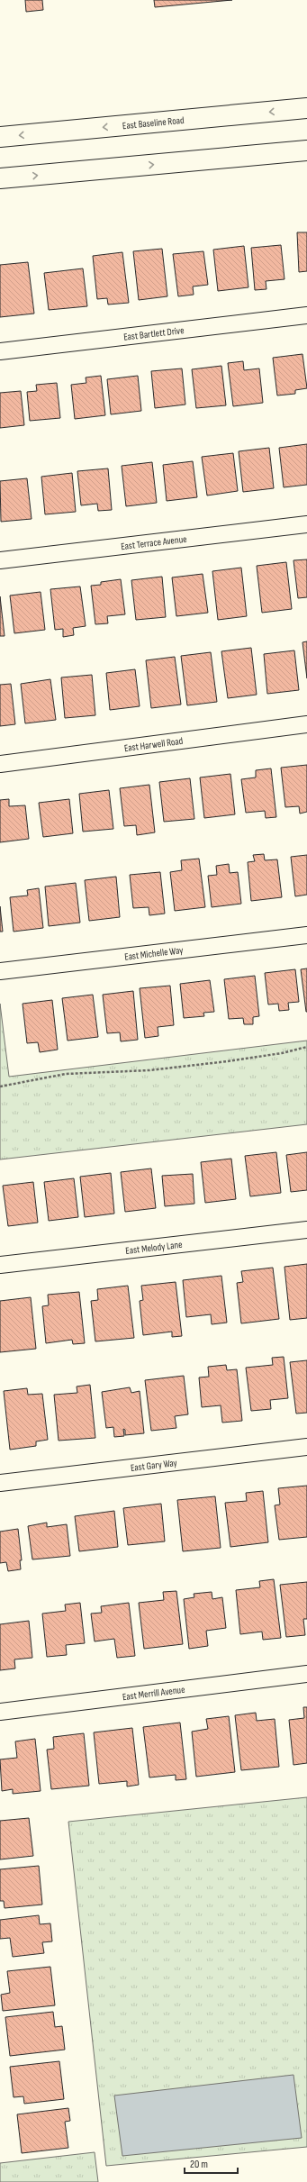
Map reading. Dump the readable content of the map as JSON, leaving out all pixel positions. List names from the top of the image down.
{
  "streets": {
    "main road": ["East Baseline Road"],
    "street": [
      "East Bartlett Drive",
      "East Terrace Avenue",
      "East Harwell Road",
      "East Michelle Way",
      "East Melody Lane",
      "East Gary Way",
      "East Merrill Avenue"
    ]
  },
  "scale_bar": "20 m"
}
